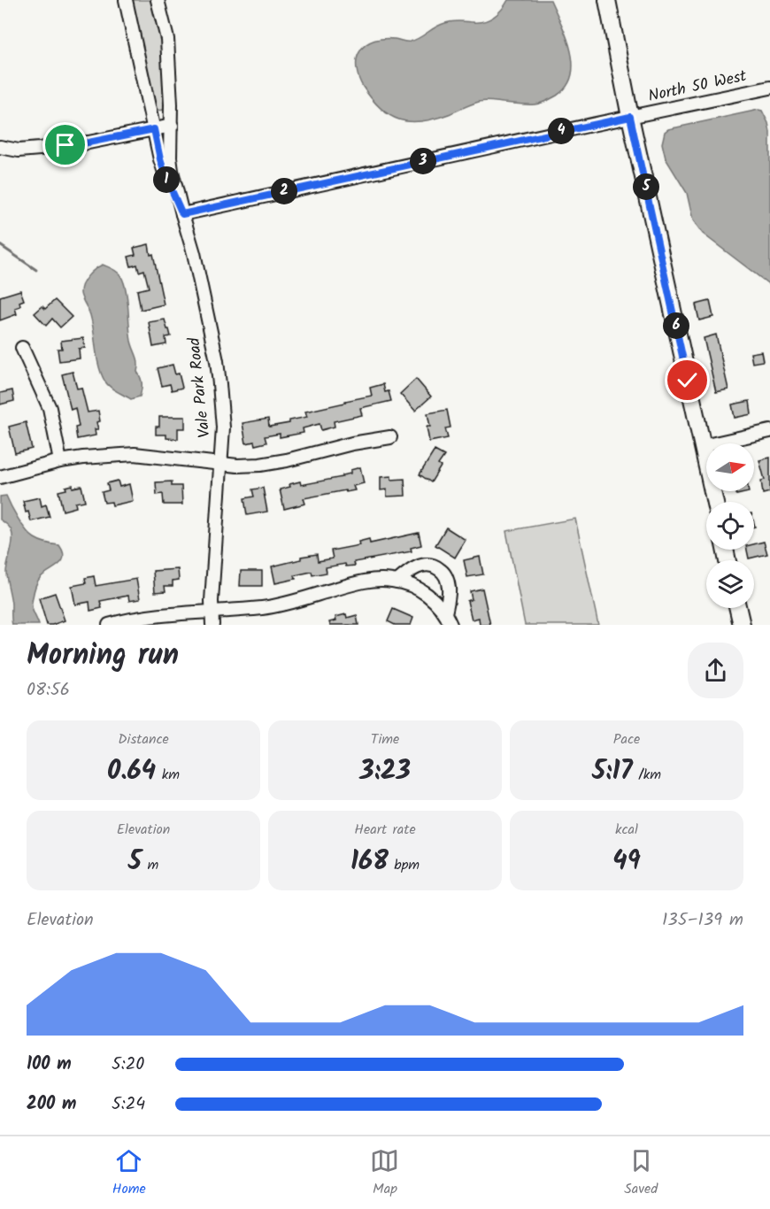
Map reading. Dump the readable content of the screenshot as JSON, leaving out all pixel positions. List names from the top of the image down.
{
  "streets": {
    "street": ["North 50 West", "Vale Park Road"]
  },
  "crossings": [
    ["North 50 West", "Vale Park Road"]
  ],
  "north": "right",
  "page": {
    "pins": [
      "4",
      "3",
      "1",
      "5",
      "2",
      "6"
    ],
    "heading": ["Morning run", "08:56"],
    "stats": [
      ["Distance", "0.64 km"],
      ["Time", "3:23"],
      ["Pace", "5:17 /km"],
      ["Elevation", "5 m"],
      ["Heart rate", "168 bpm"],
      ["kcal", "49"]
    ],
    "chart": ["Elevation", "135–139 m"],
    "list": [
      {
        "name": "100 m",
        "note": "5:20"
      },
      {
        "name": "200 m",
        "note": "5:24"
      }
    ],
    "tabs": ["Home", "Map", "Saved"]
  }
}
